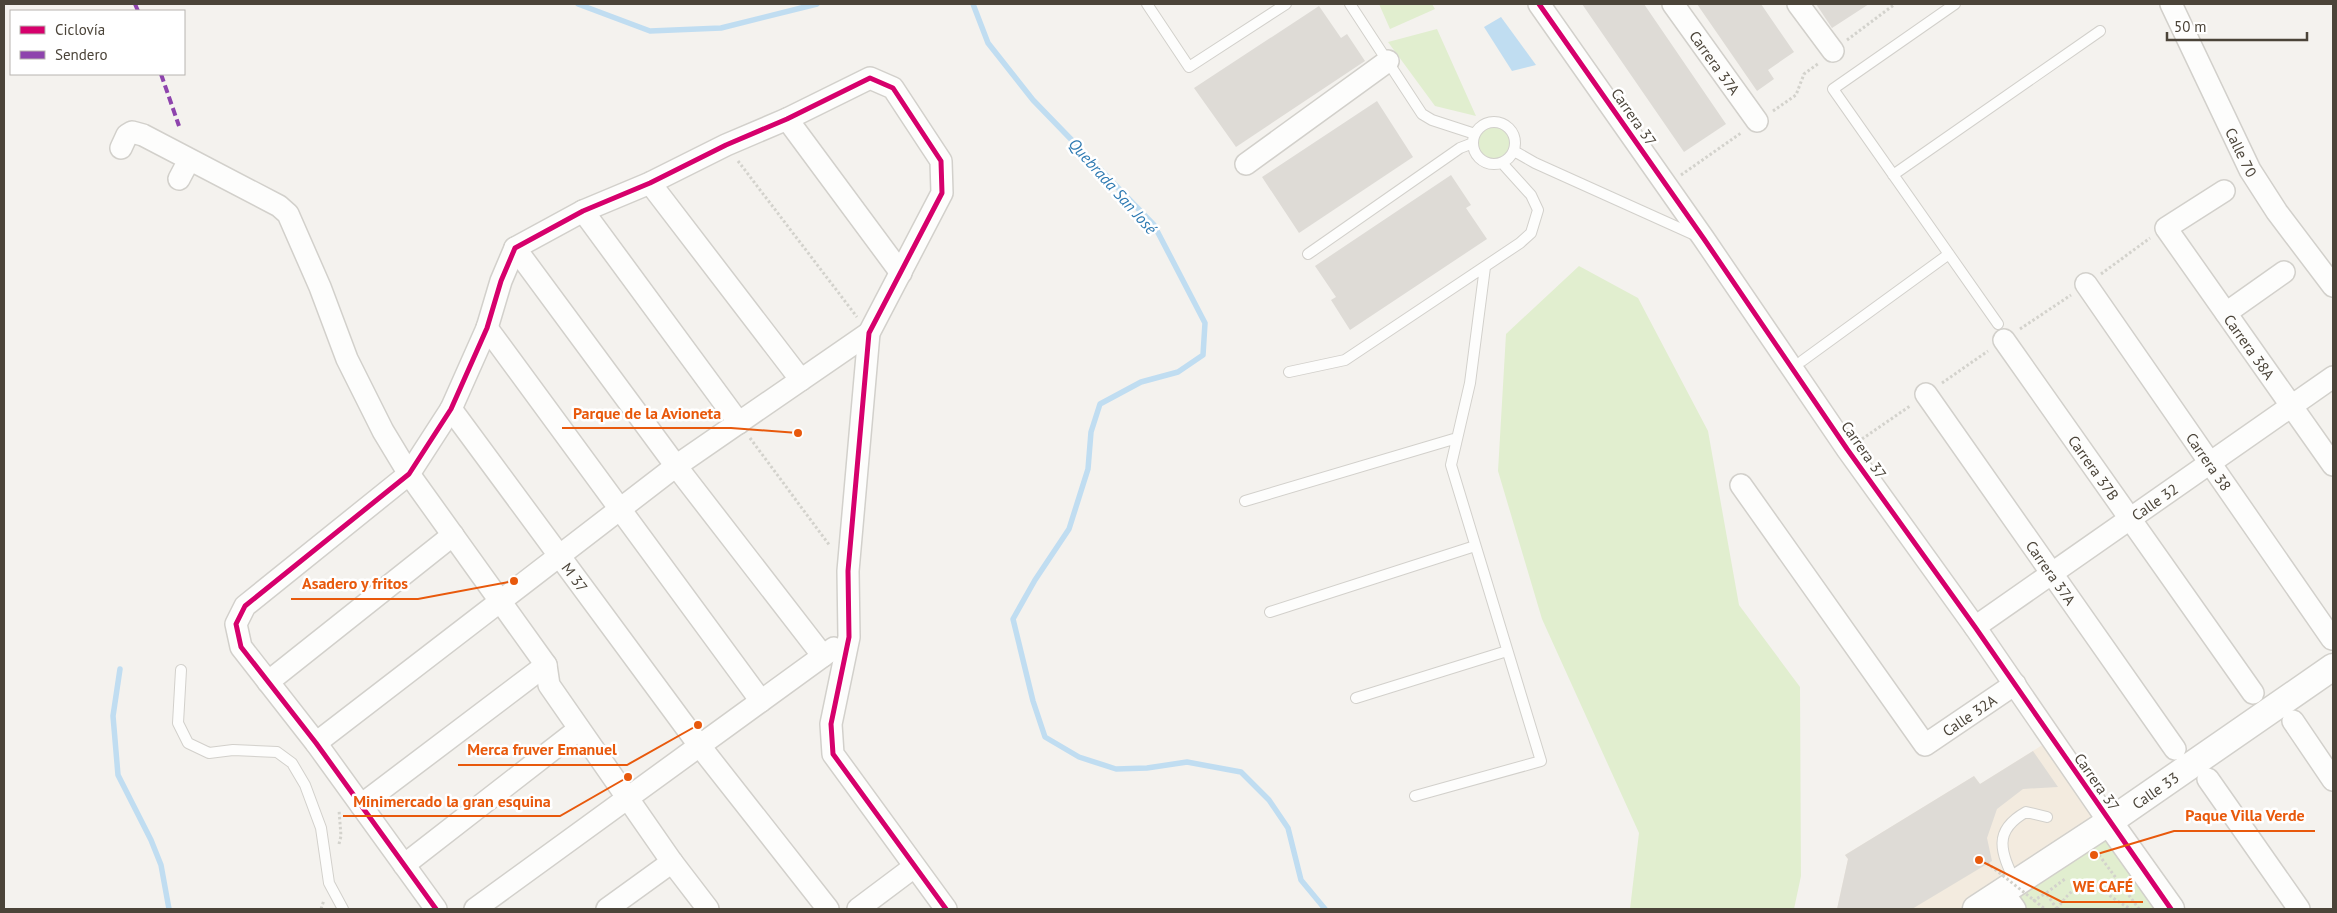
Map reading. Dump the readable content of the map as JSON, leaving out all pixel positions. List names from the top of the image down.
{
  "streets": {
    "street": [
      "Carrera 37A",
      "Carrera 37",
      "Calle 70",
      "Carrera 38A",
      "Carrera 38",
      "Carrera 37B",
      "Calle 32",
      "M 37",
      "Calle 32A",
      "Calle 33"
    ]
  },
  "crossings": [
    ["Carrera 37A", "Calle 32"],
    ["Carrera 37", "Calle 32"],
    ["Carrera 37", "Calle 32A"],
    ["Carrera 37", "Calle 33"],
    ["Carrera 38A", "Calle 32"],
    ["Carrera 38", "Calle 32"],
    ["Carrera 37B", "Calle 32"]
  ],
  "water": ["Quebrada San José"],
  "places": [
    "Parque de la Avioneta",
    "Asadero y fritos",
    "Merca fruver Emanuel",
    "Minimercado la gran esquina",
    "Paque Villa Verde",
    "WE CAFÉ"
  ],
  "legend": ["Ciclovía", "Sendero"],
  "scale_bar": "50 m"
}
